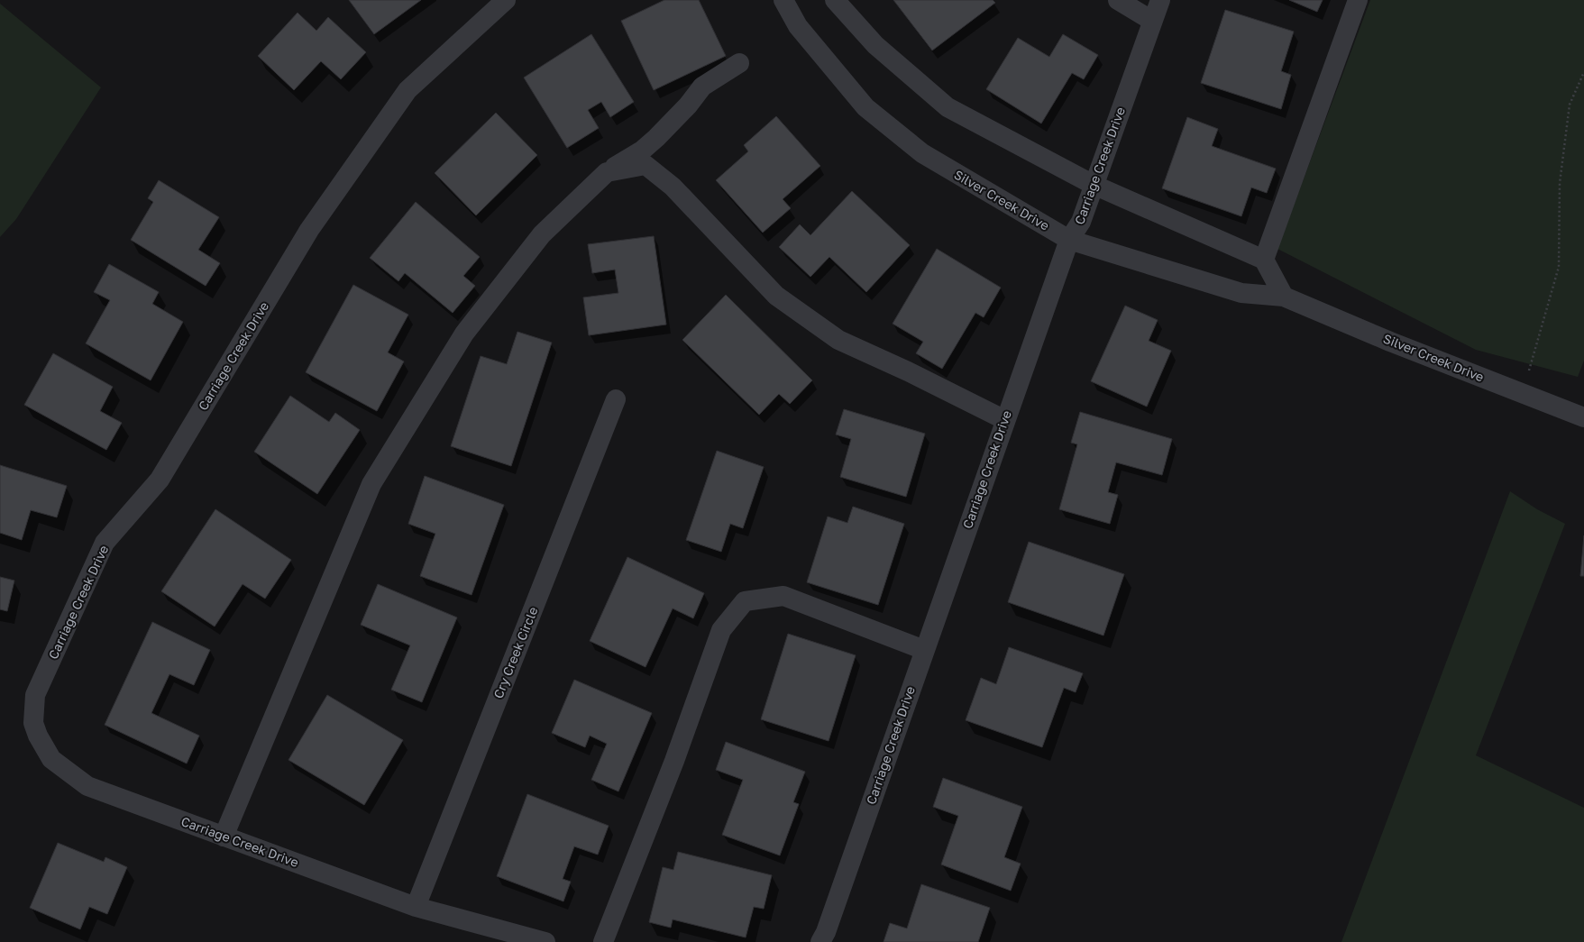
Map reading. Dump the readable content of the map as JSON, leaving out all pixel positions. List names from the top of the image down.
{
  "streets": {
    "street": ["Carriage Creek Drive", "Silver Creek Drive", "Cry Creek Circle"]
  },
  "crossings": [
    ["Carriage Creek Drive", "Silver Creek Drive"],
    ["Carriage Creek Drive", "Cry Creek Circle"]
  ]
}
